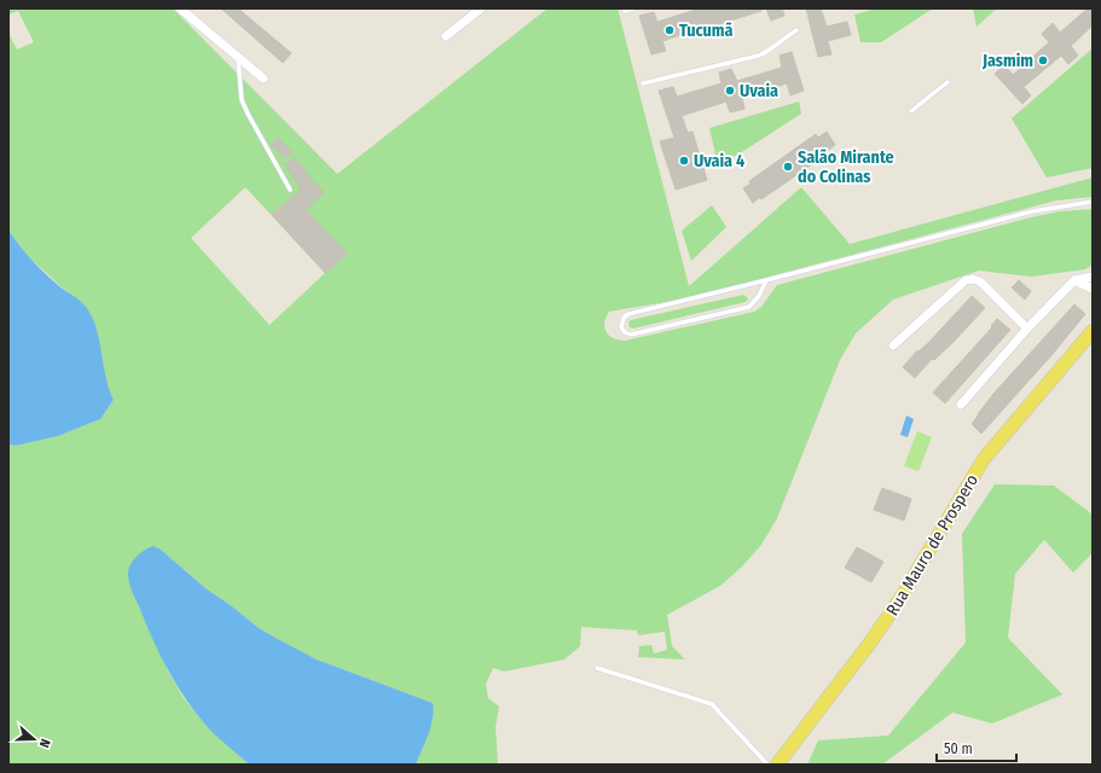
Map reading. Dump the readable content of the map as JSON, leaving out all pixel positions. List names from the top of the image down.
{
  "streets": {
    "main road": ["Rua Mauro de Prospero"]
  },
  "places": [
    "Tucumã",
    "Jasmim",
    "Uvaia",
    "Uvaia 4",
    "Salão Mirante do Colinas"
  ],
  "scale_bar": "50 m",
  "north": "right"
}
